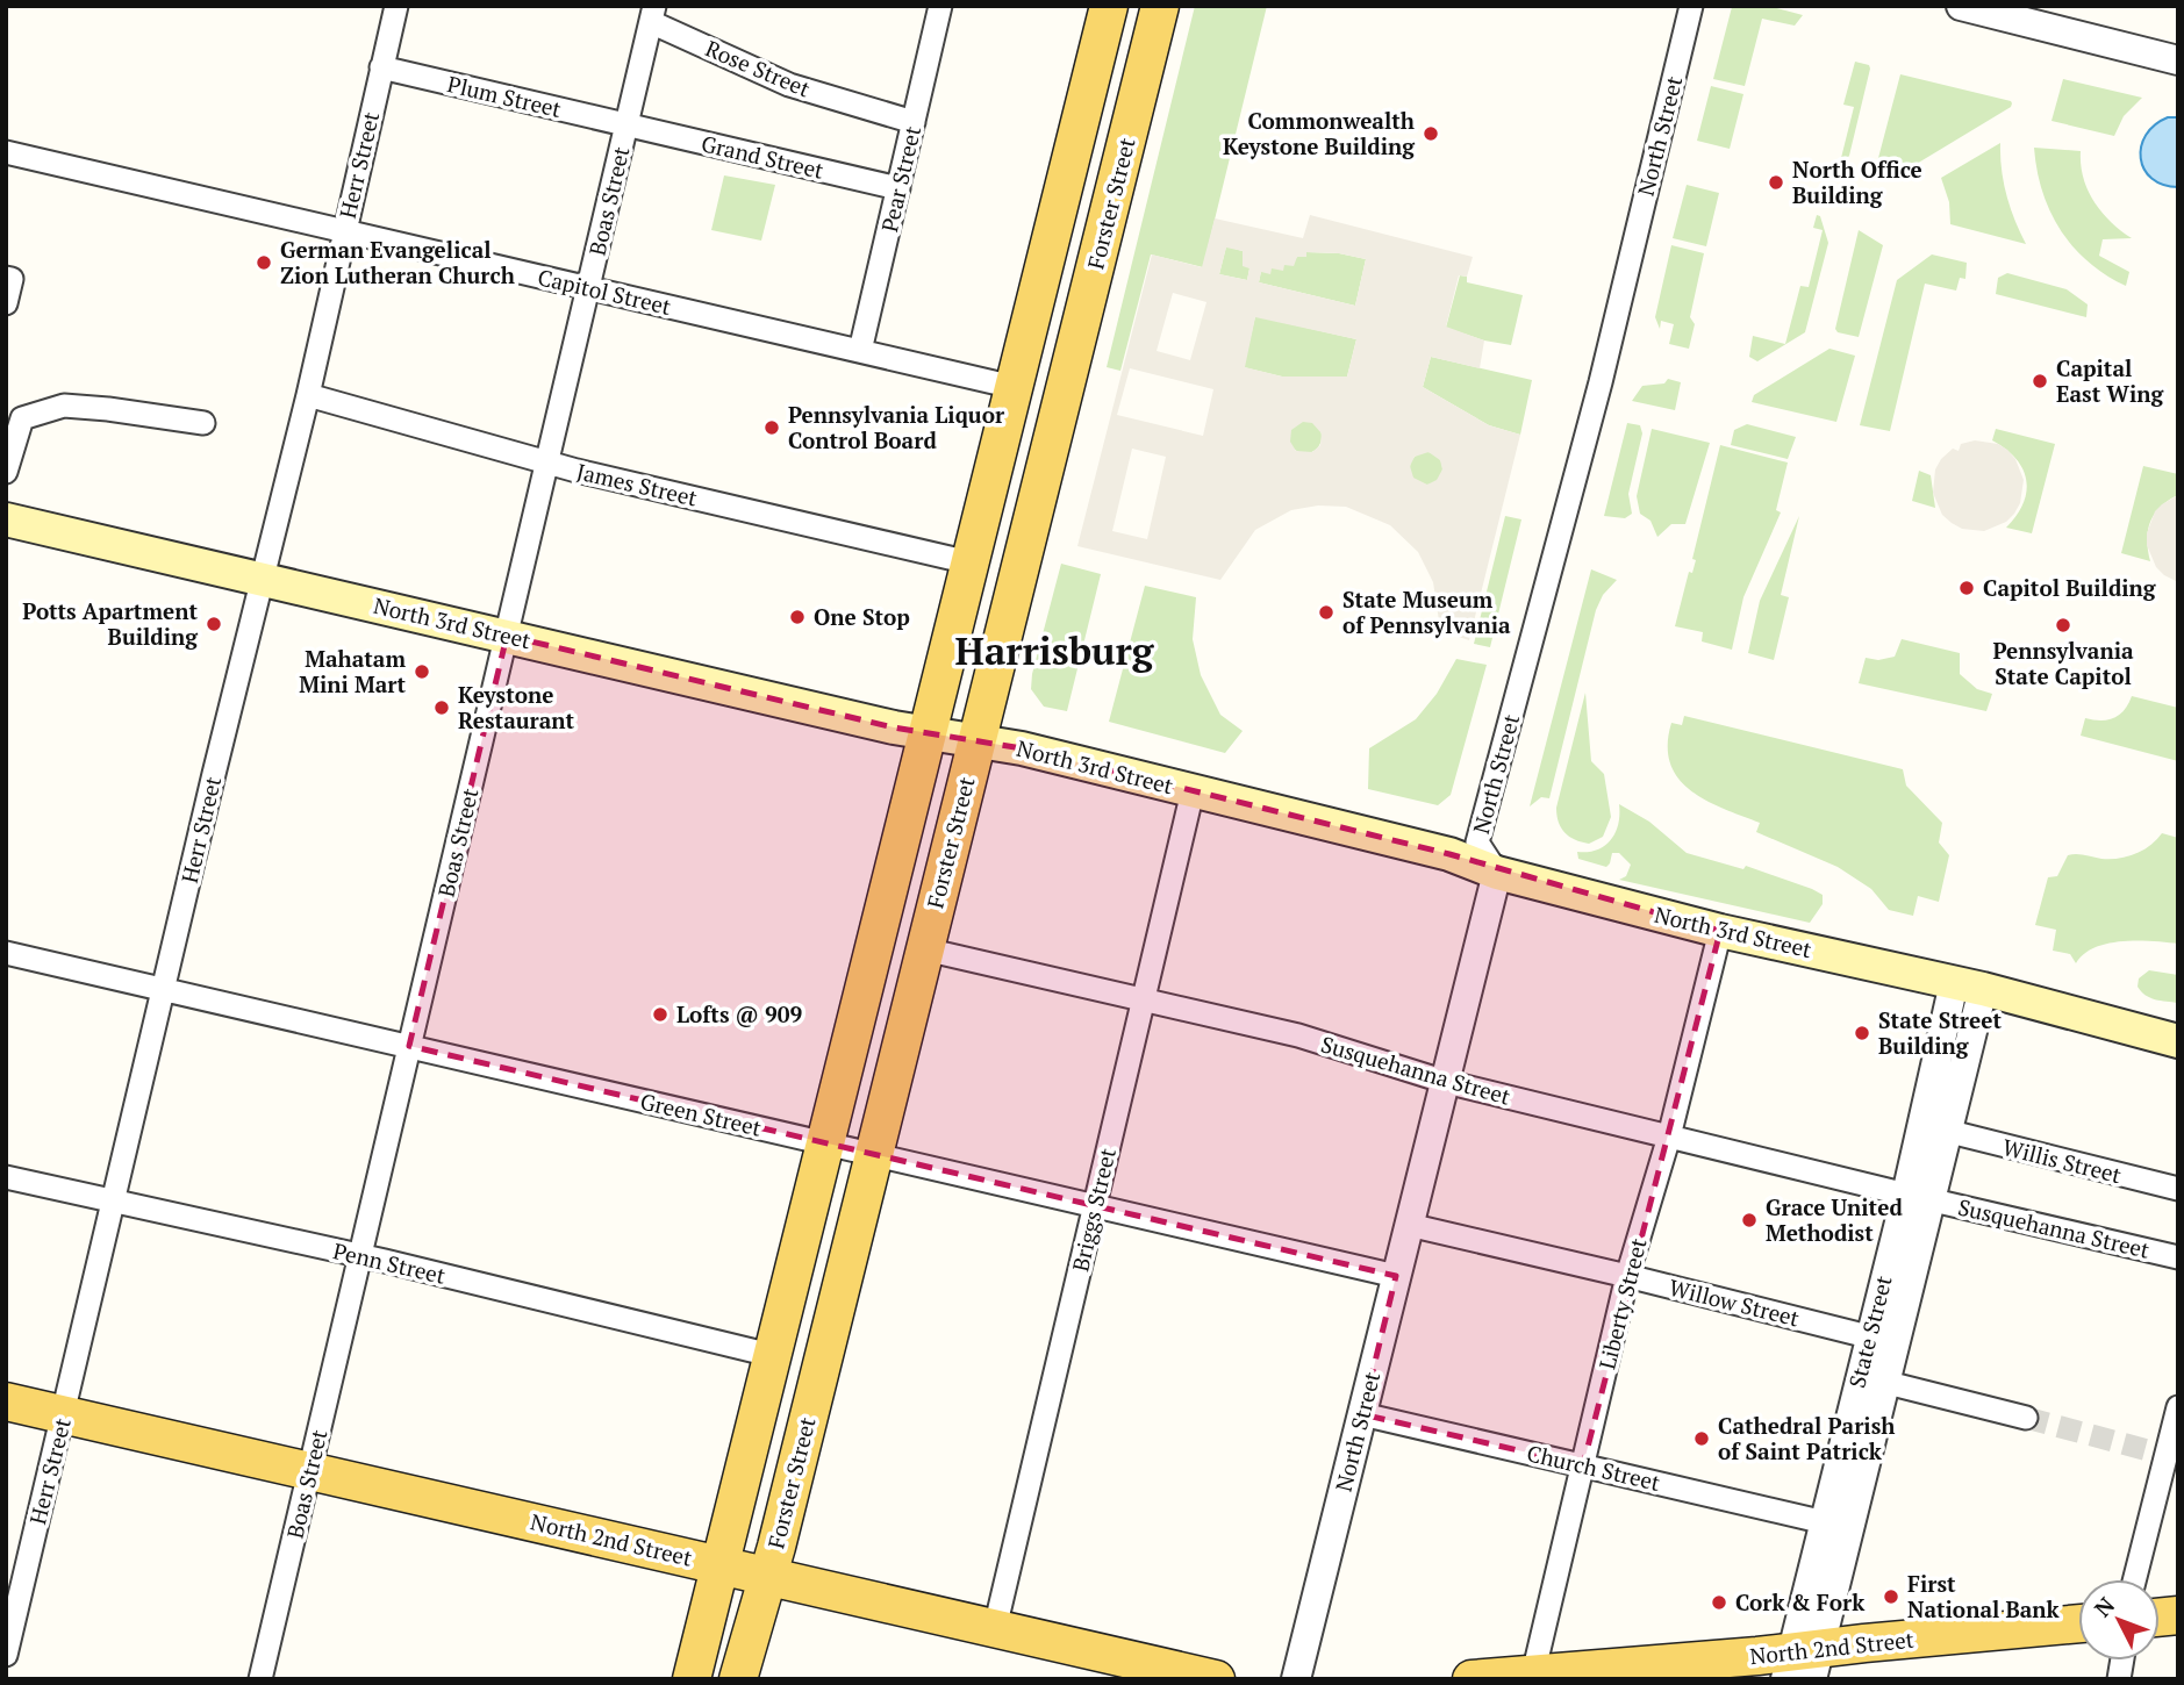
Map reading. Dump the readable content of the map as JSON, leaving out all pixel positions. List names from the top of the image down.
{
  "streets": {
    "main road": ["Forster Street", "North 3rd Street", "North 2nd Street"],
    "street": [
      "Rose Street",
      "Plum Street",
      "North Street",
      "Grand Street",
      "Herr Street",
      "Pear Street",
      "Boas Street",
      "Capitol Street",
      "James Street",
      "Susquehanna Street",
      "Green Street",
      "Willis Street",
      "Briggs Street",
      "Penn Street",
      "Willow Street",
      "Liberty Street",
      "State Street",
      "Church Street"
    ]
  },
  "crossings": [
    ["Rose Street", "Pear Street"],
    ["Rose Street", "Boas Street"],
    ["Plum Street", "Grand Street"],
    ["Plum Street", "Herr Street"],
    ["Plum Street", "Boas Street"],
    ["North Street", "North 3rd Street"],
    ["North Street", "Susquehanna Street"],
    ["North Street", "Green Street"],
    ["North Street", "Willow Street"],
    ["North Street", "Church Street"],
    ["Grand Street", "Pear Street"],
    ["Grand Street", "Boas Street"],
    ["Herr Street", "Capitol Street"],
    ["Herr Street", "James Street"],
    ["Herr Street", "North 3rd Street"],
    ["Herr Street", "Green Street"],
    ["Herr Street", "Penn Street"],
    ["Herr Street", "North 2nd Street"],
    ["Pear Street", "Capitol Street"],
    ["Boas Street", "Capitol Street"],
    ["Boas Street", "James Street"],
    ["Boas Street", "North 3rd Street"],
    ["Boas Street", "Green Street"],
    ["Boas Street", "Penn Street"],
    ["Boas Street", "North 2nd Street"],
    ["Forster Street", "North 3rd Street"],
    ["Forster Street", "Susquehanna Street"],
    ["Forster Street", "Green Street"],
    ["Forster Street", "North 2nd Street"],
    ["North 3rd Street", "Briggs Street"],
    ["North 3rd Street", "Liberty Street"],
    ["North 3rd Street", "State Street"],
    ["Susquehanna Street", "Briggs Street"],
    ["Susquehanna Street", "Liberty Street"],
    ["Susquehanna Street", "State Street"],
    ["Green Street", "Briggs Street"],
    ["Willis Street", "State Street"],
    ["Briggs Street", "North 2nd Street"],
    ["Willow Street", "Liberty Street"],
    ["Willow Street", "State Street"],
    ["Liberty Street", "Church Street"],
    ["Liberty Street", "North 2nd Street"],
    ["State Street", "Church Street"],
    ["State Street", "North 2nd Street"]
  ],
  "districts": ["Harrisburg"],
  "places": [
    "Commonwealth Keystone Building",
    "North Office Building",
    "German Evangelical Zion Lutheran Church",
    "Capital East Wing",
    "Pennsylvania Liquor Control Board",
    "Capitol Building",
    "State Museum of Pennsylvania",
    "One Stop",
    "Potts Apartment Building",
    "Pennsylvania State Capitol",
    "Mahatam Mini Mart",
    "Keystone Restaurant",
    "Lofts @ 909",
    "State Street Building",
    "Grace United Methodist",
    "Cathedral Parish of Saint Patrick",
    "First National Bank",
    "Cork & Fork"
  ],
  "north": "top left"
}
